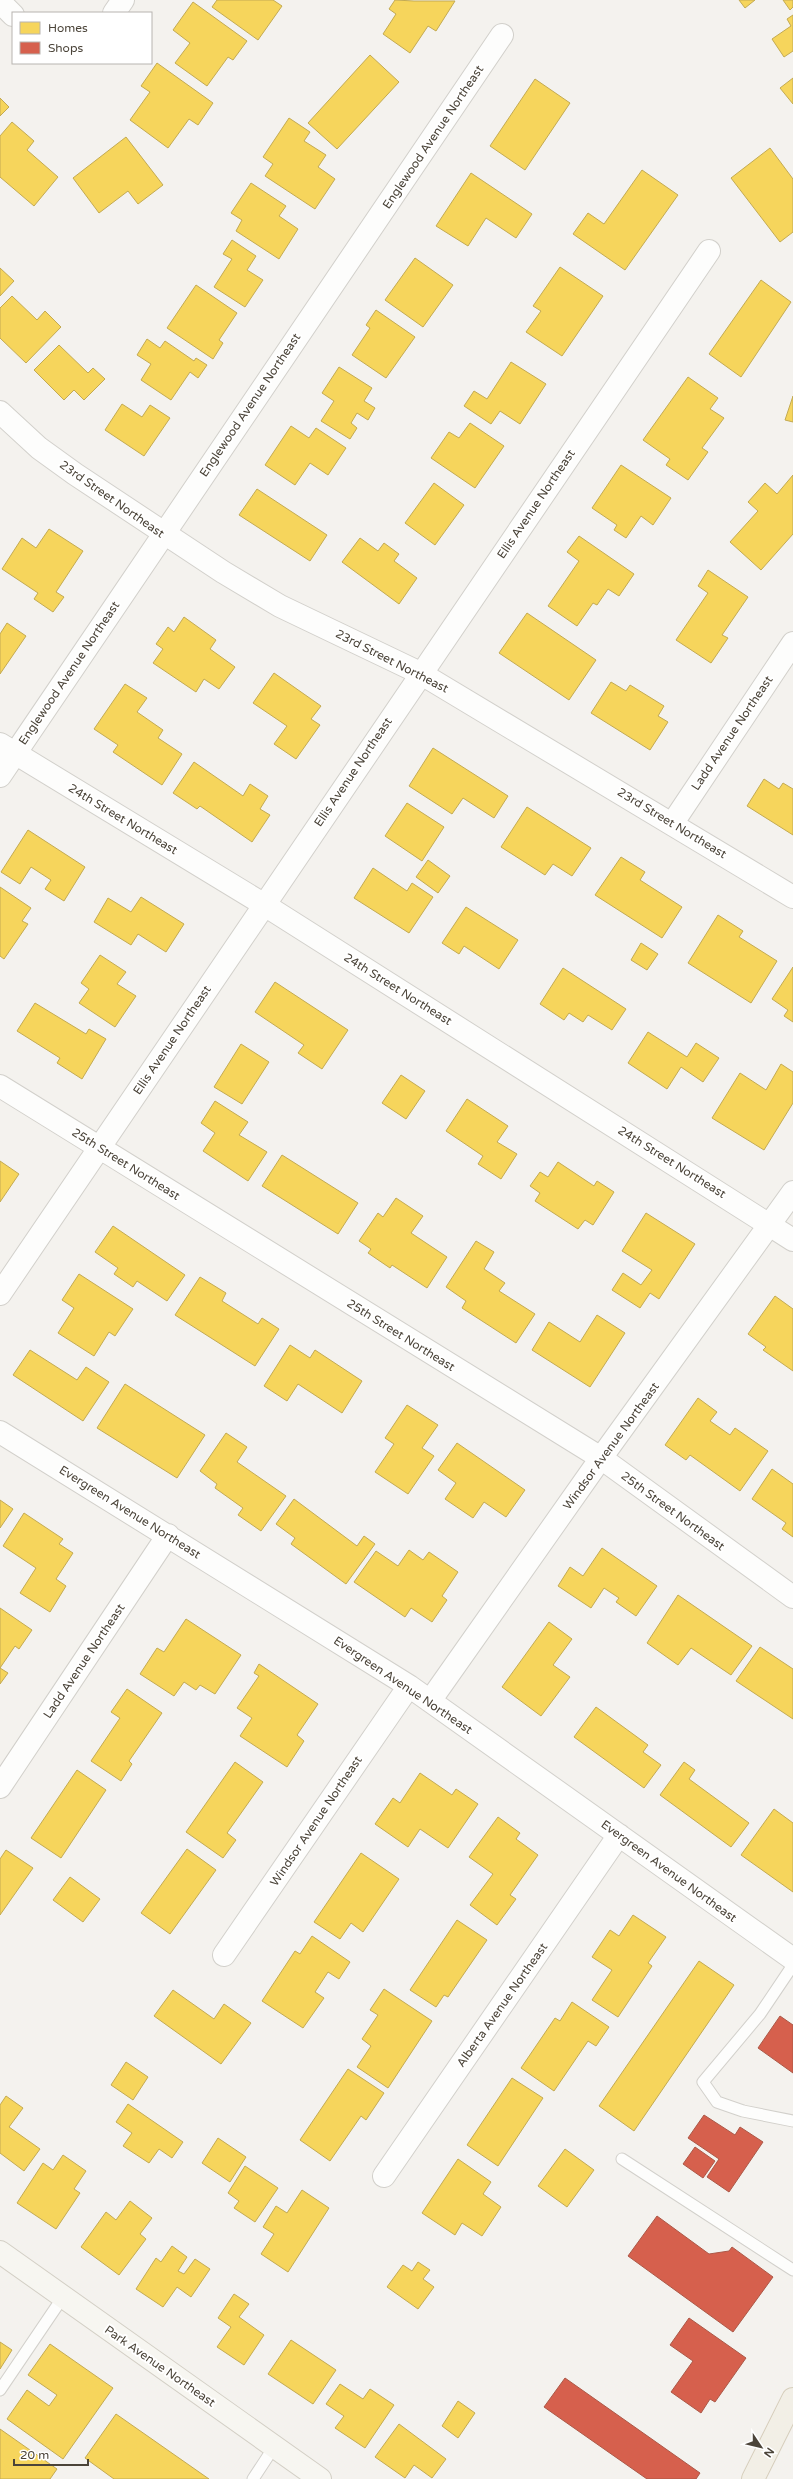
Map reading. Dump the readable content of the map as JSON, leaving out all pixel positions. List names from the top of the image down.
{
  "streets": {
    "street": [
      "Englewood Avenue Northeast",
      "23rd Street Northeast",
      "Ellis Avenue Northeast",
      "Ladd Avenue Northeast",
      "24th Street Northeast",
      "25th Street Northeast",
      "Windsor Avenue Northeast",
      "Evergreen Avenue Northeast",
      "Alberta Avenue Northeast",
      "Park Avenue Northeast"
    ]
  },
  "crossings": [
    ["Englewood Avenue Northeast", "23rd Street Northeast"],
    ["Englewood Avenue Northeast", "24th Street Northeast"],
    ["23rd Street Northeast", "Ellis Avenue Northeast"],
    ["23rd Street Northeast", "Ladd Avenue Northeast"],
    ["Ellis Avenue Northeast", "24th Street Northeast"],
    ["Ellis Avenue Northeast", "25th Street Northeast"],
    ["Ladd Avenue Northeast", "Evergreen Avenue Northeast"],
    ["24th Street Northeast", "Windsor Avenue Northeast"],
    ["25th Street Northeast", "Windsor Avenue Northeast"],
    ["Windsor Avenue Northeast", "Evergreen Avenue Northeast"],
    ["Evergreen Avenue Northeast", "Alberta Avenue Northeast"]
  ],
  "legend": ["Homes", "Shops"],
  "scale_bar": "20 m",
  "north": "bottom right"
}
